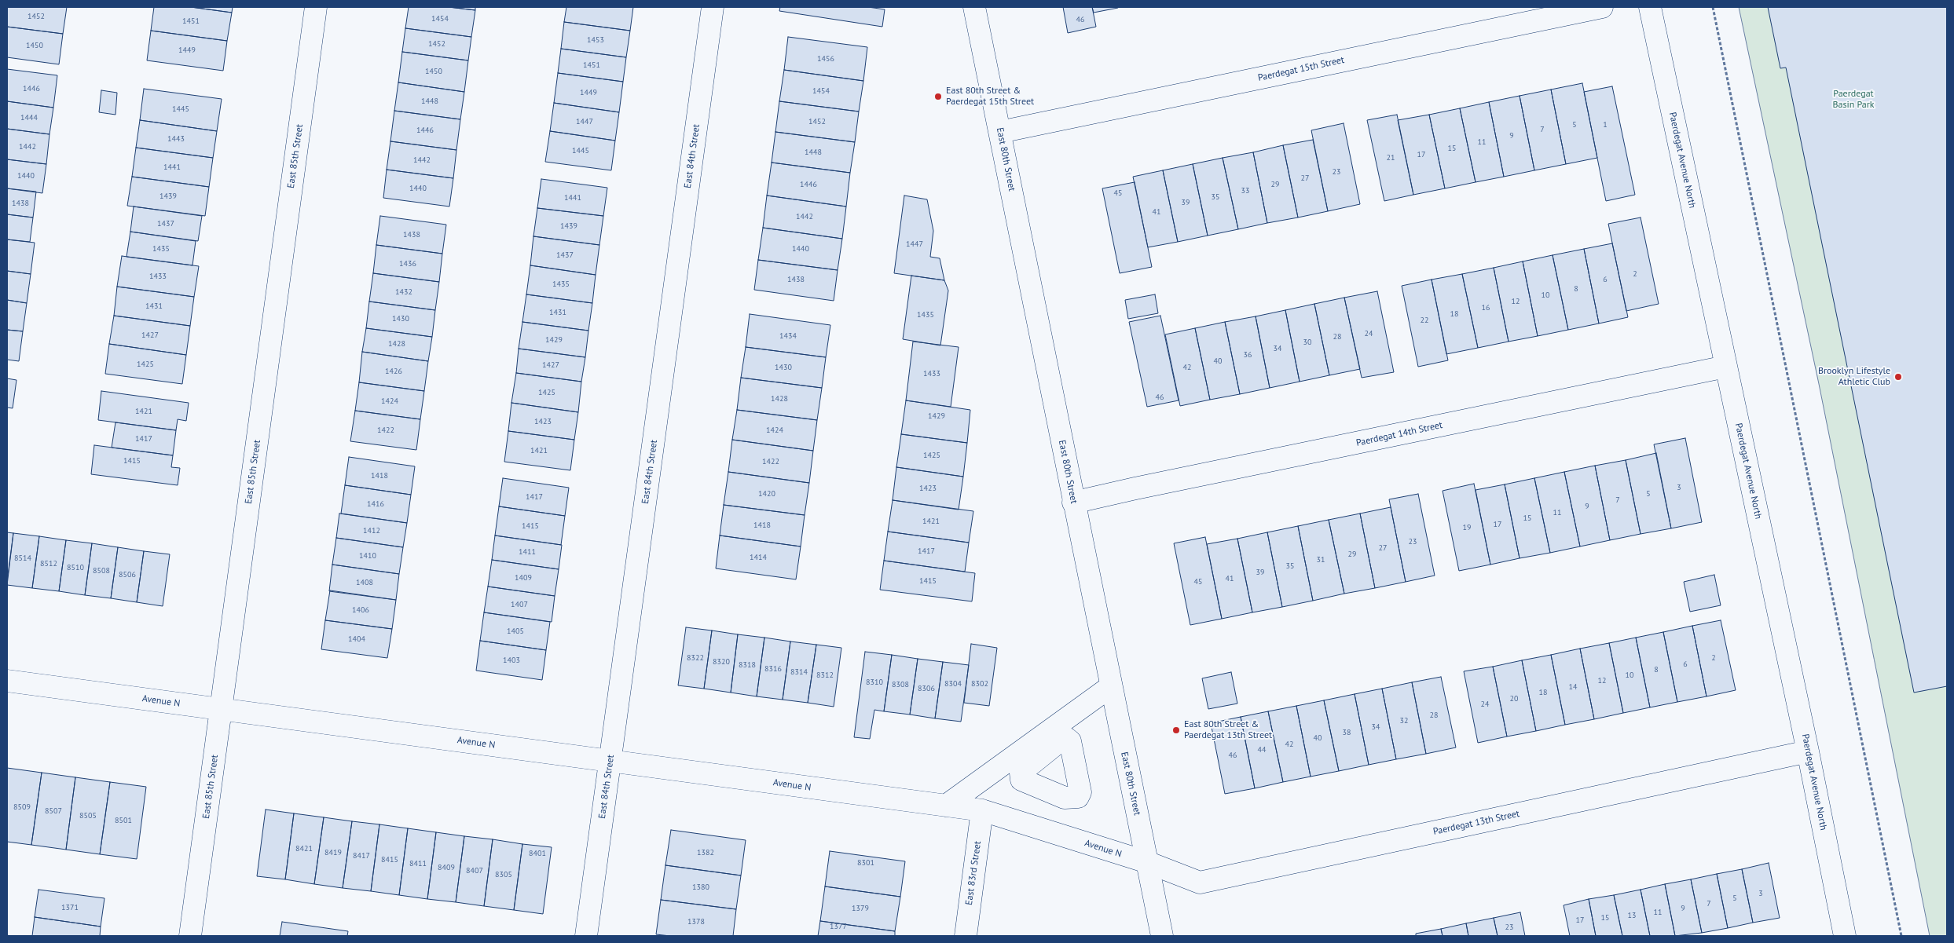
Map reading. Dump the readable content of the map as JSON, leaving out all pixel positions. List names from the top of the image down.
{
  "streets": {
    "street": [
      "Paerdegat 15th Street",
      "East 85th Street",
      "East 84th Street",
      "East 80th Street",
      "Paerdegat Avenue North",
      "Paerdegat 14th Street",
      "Avenue N",
      "Paerdegat 13th Street",
      "East 83rd Street"
    ]
  },
  "crossings": [
    ["Paerdegat 15th Street", "East 80th Street"],
    ["East 85th Street", "Avenue N"],
    ["East 84th Street", "Avenue N"],
    ["East 80th Street", "Paerdegat 14th Street"],
    ["East 80th Street", "Avenue N"],
    ["East 80th Street", "Paerdegat 13th Street"],
    ["Paerdegat Avenue North", "Paerdegat 14th Street"],
    ["Paerdegat Avenue North", "Paerdegat 13th Street"],
    ["Avenue N", "Paerdegat 13th Street"],
    ["Avenue N", "East 83rd Street"]
  ],
  "parks": ["Paerdegat Basin Park"],
  "places": ["East 80th Street & Paerdegat 15th Street", "Brooklyn Lifestyle Athletic Club", "East 80th Street & Paerdegat 13th Street"],
  "house_numbers": [
    "1452",
    "1454",
    "46",
    "1451",
    "1453",
    "1452",
    "1450",
    "1449",
    "1456",
    "1451",
    "1450",
    "1446",
    "1454",
    "1449",
    "1448",
    "1445",
    "1444",
    "1447",
    "1452",
    "5",
    "1",
    "7",
    "1446",
    "9",
    "1443",
    "11",
    "1442",
    "15",
    "1445",
    "1448",
    "17",
    "21",
    "1442",
    "1441",
    "23",
    "1440",
    "27",
    "1446",
    "29",
    "1440",
    "33",
    "45",
    "1439",
    "35",
    "1441",
    "39",
    "1438",
    "41",
    "1442",
    "1437",
    "1439",
    "1438",
    "1447",
    "1435",
    "1440",
    "1437",
    "1436",
    "2",
    "1433",
    "1438",
    "6",
    "1435",
    "8",
    "1432",
    "10",
    "12",
    "1431",
    "16",
    "1431",
    "18",
    "1435",
    "1430",
    "22",
    "24",
    "1427",
    "1434",
    "28",
    "1429",
    "30",
    "1428",
    "34",
    "36",
    "40",
    "1425",
    "1427",
    "1430",
    "42",
    "1426",
    "1433",
    "1425",
    "46",
    "1428",
    "1424",
    "1421",
    "1429",
    "1423",
    "1422",
    "1424",
    "1417",
    "1421",
    "1425",
    "1415",
    "1422",
    "1418",
    "3",
    "1423",
    "1420",
    "5",
    "1417",
    "7",
    "1416",
    "9",
    "11",
    "15",
    "1421",
    "17",
    "1418",
    "1415",
    "19",
    "1412",
    "23",
    "27",
    "1417",
    "1411",
    "29",
    "1410",
    "1414",
    "8514",
    "31",
    "8512",
    "35",
    "8510",
    "8508",
    "39",
    "8506",
    "1409",
    "41",
    "1415",
    "45",
    "1408",
    "1407",
    "1406",
    "1405",
    "1404",
    "8322",
    "2",
    "1403",
    "8320",
    "6",
    "8318",
    "8316",
    "8",
    "8314",
    "8312",
    "10",
    "12",
    "8310",
    "8304",
    "8302",
    "8308",
    "14",
    "8306",
    "18",
    "20",
    "24",
    "28",
    "32",
    "34",
    "38",
    "40",
    "42",
    "44",
    "46",
    "8509",
    "8507",
    "8505",
    "8501",
    "8421",
    "8419",
    "1382",
    "8401",
    "8417",
    "8415",
    "8301",
    "8411",
    "8409",
    "8407",
    "8305",
    "1380",
    "3",
    "5",
    "7",
    "1371",
    "1379",
    "9",
    "11",
    "13",
    "15",
    "17",
    "1378",
    "1377",
    "23"
  ]
}
